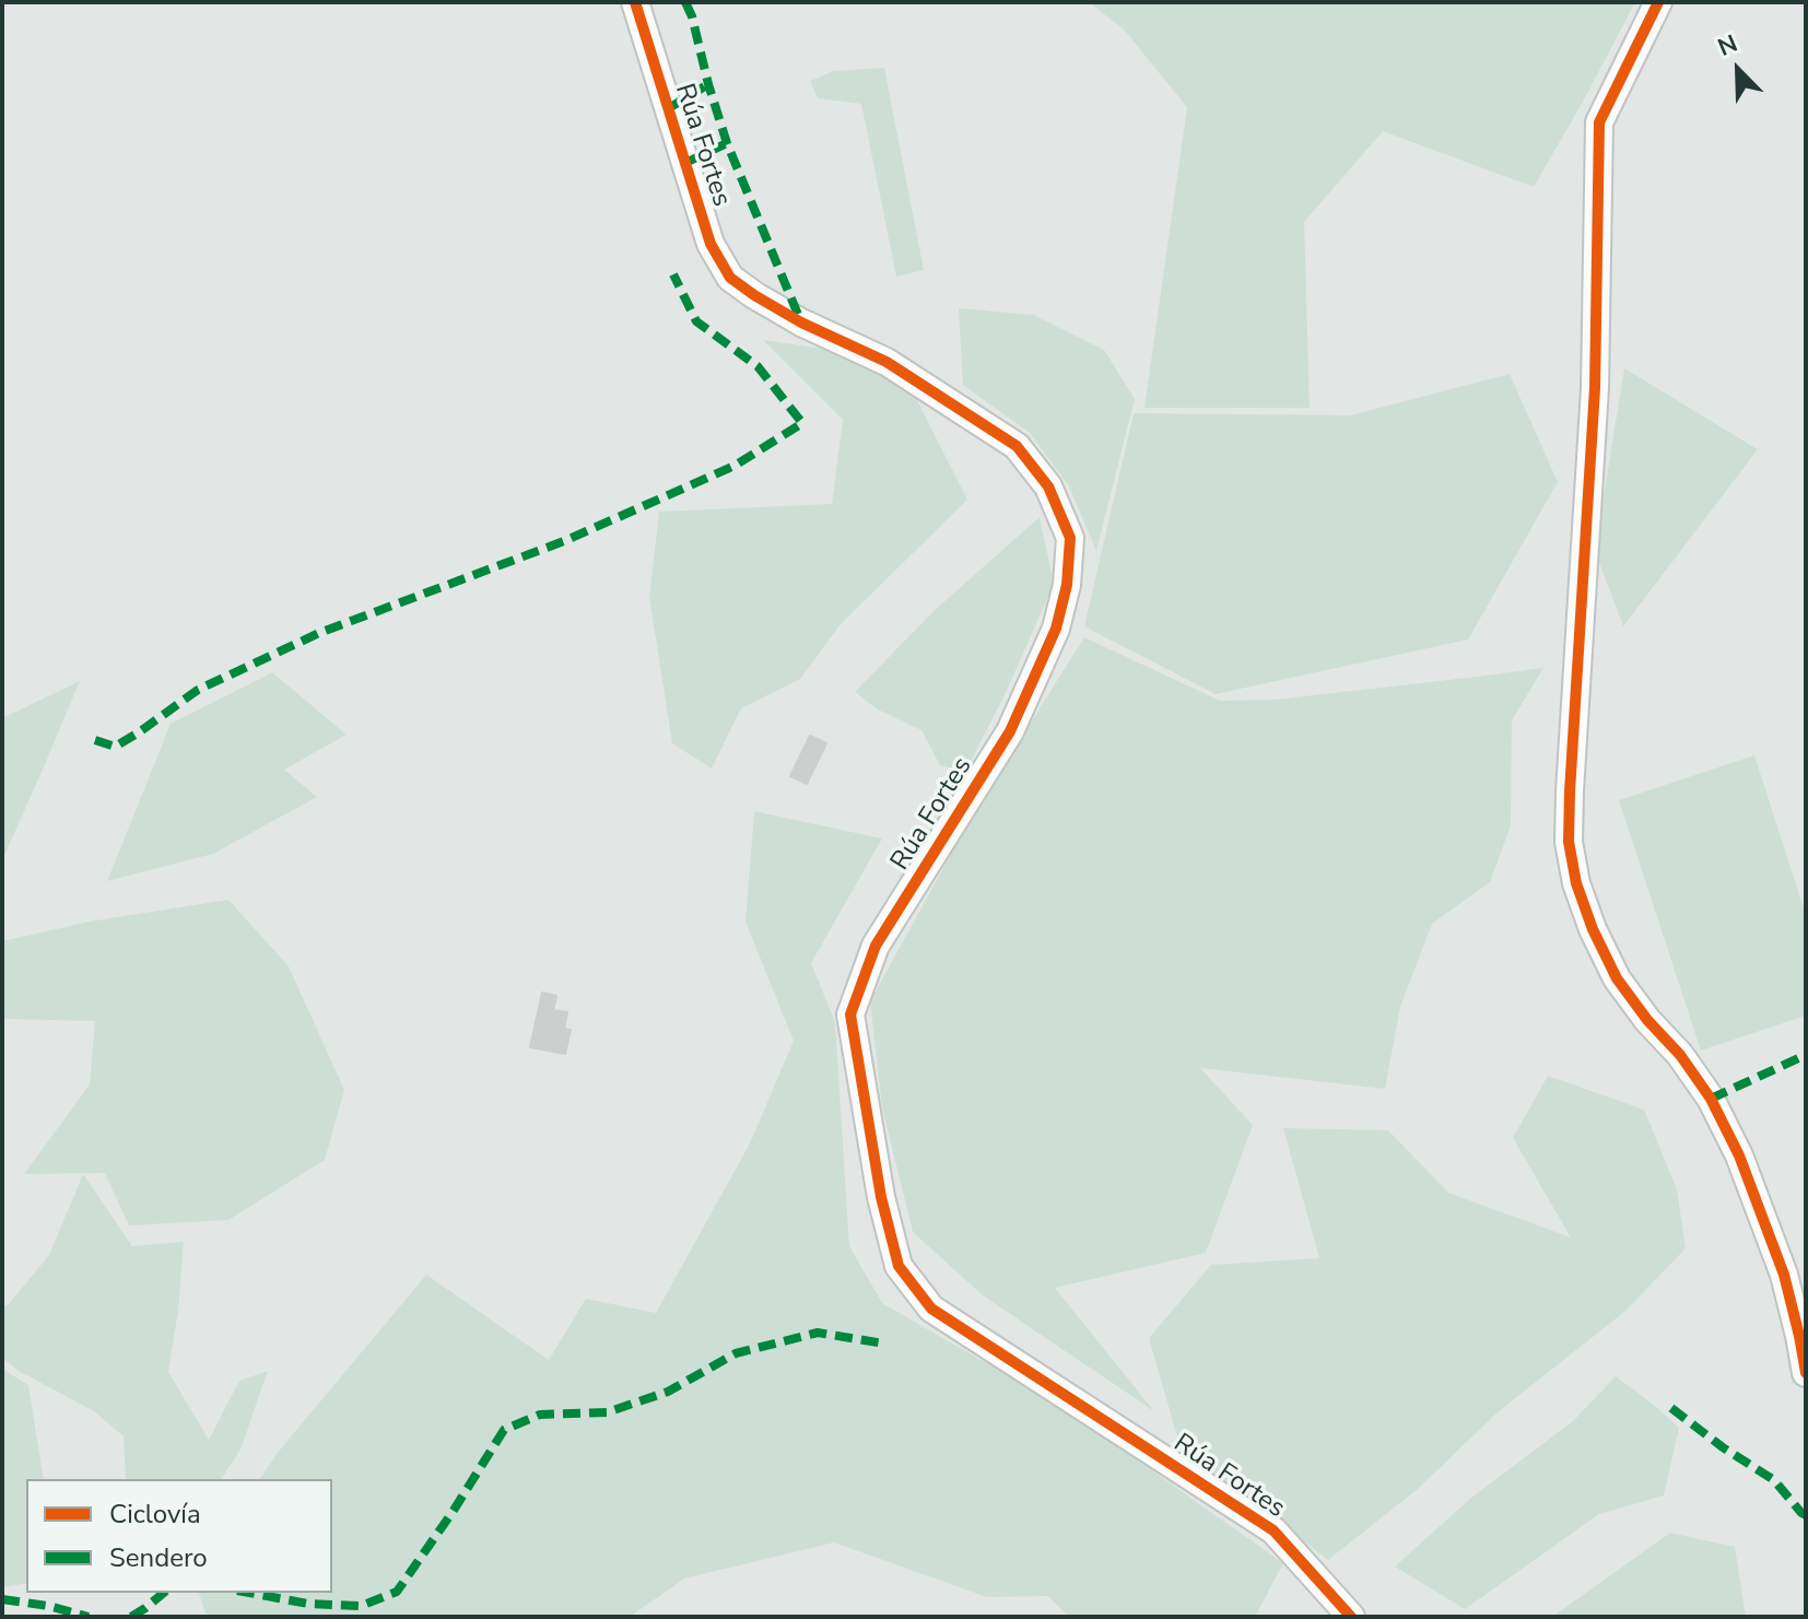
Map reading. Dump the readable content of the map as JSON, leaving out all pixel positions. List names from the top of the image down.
{
  "streets": {
    "street": ["Rúa Fortes"]
  },
  "legend": ["Ciclovía", "Sendero"],
  "north": "top left"
}
